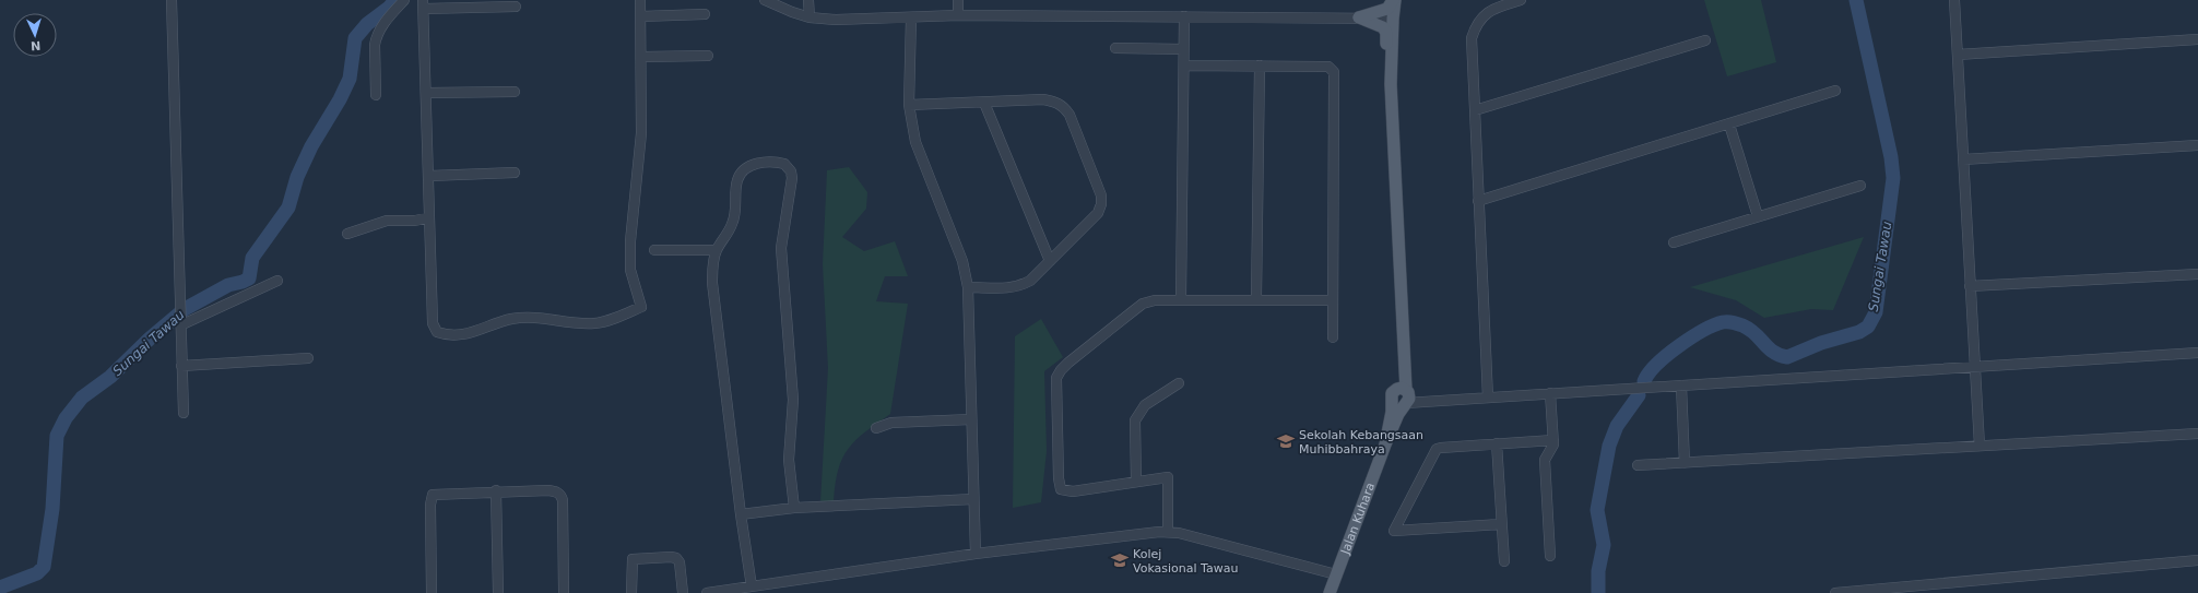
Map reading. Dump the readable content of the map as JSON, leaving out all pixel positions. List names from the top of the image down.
{
  "streets": {
    "main road": ["Jalan Kuhara"]
  },
  "water": ["Sungai Tawau"],
  "places": {
    "school or university": ["Sekolah Kebangsaan Muhibbahraya", "Kolej Vokasional Tawau"]
  },
  "north": "bottom"
}
